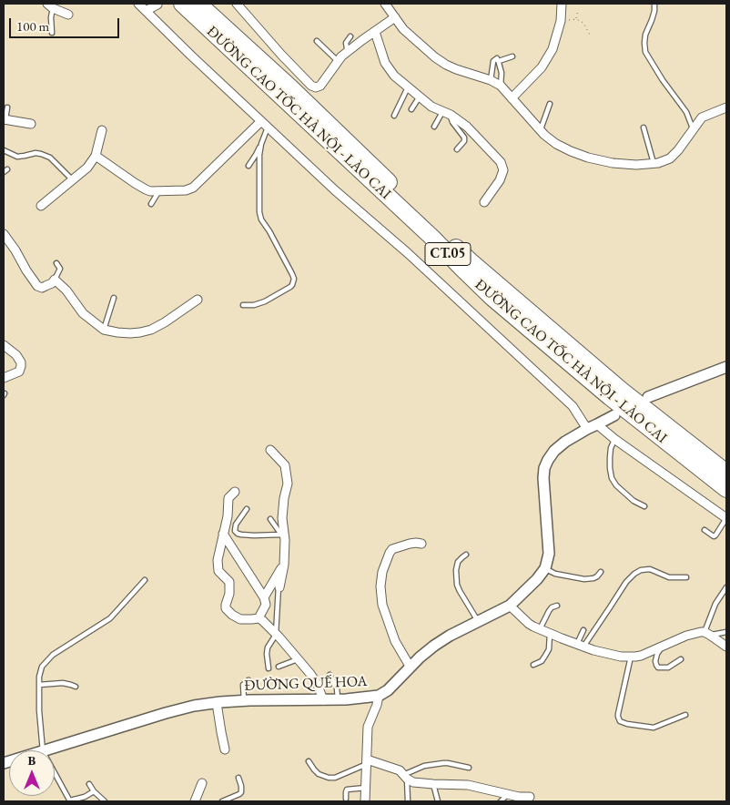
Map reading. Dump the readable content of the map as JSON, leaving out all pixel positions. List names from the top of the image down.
{
  "streets": {
    "highway": ["ĐƯỜNG CAO TỐC HÀ NỘI - LÀO CAI", "CT.05"],
    "street": ["ĐƯỜNG QUẾ HOA"]
  },
  "scale_bar": "100 m",
  "north": "top"
}
